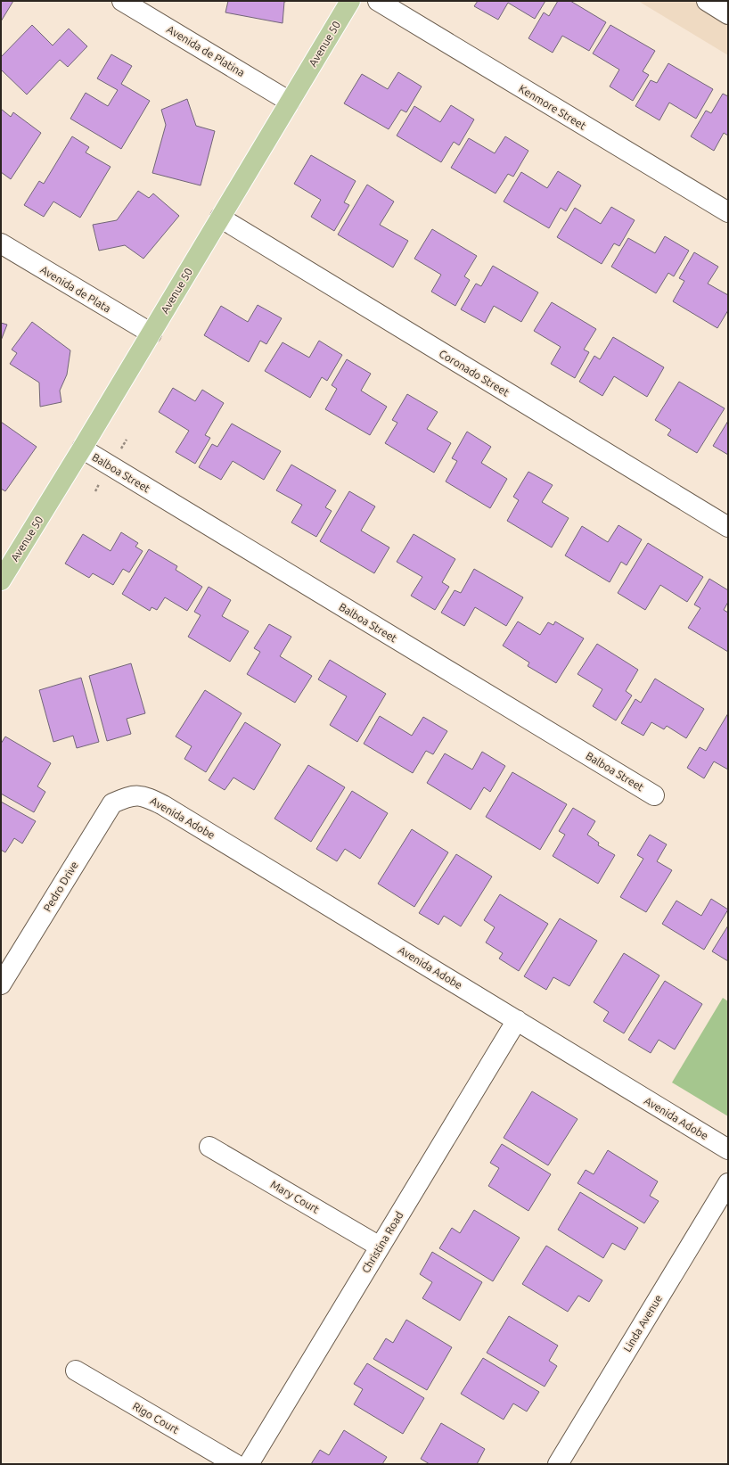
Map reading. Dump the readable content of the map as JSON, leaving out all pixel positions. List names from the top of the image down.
{
  "streets": {
    "main road": ["Avenue 50"],
    "street": [
      "Avenida de Platina",
      "Kenmore Street",
      "Avenida de Plata",
      "Coronado Street",
      "Balboa Street",
      "Avenida Adobe",
      "Pedro Drive",
      "Mary Court",
      "Christina Road",
      "Linda Avenue",
      "Rigo Court"
    ]
  },
  "crossings": [
    ["Avenue 50", "Avenida de Platina"],
    ["Avenue 50", "Avenida de Plata"],
    ["Avenue 50", "Coronado Street"],
    ["Avenue 50", "Balboa Street"],
    ["Avenida Adobe", "Pedro Drive"],
    ["Avenida Adobe", "Christina Road"],
    ["Mary Court", "Christina Road"]
  ]
}
